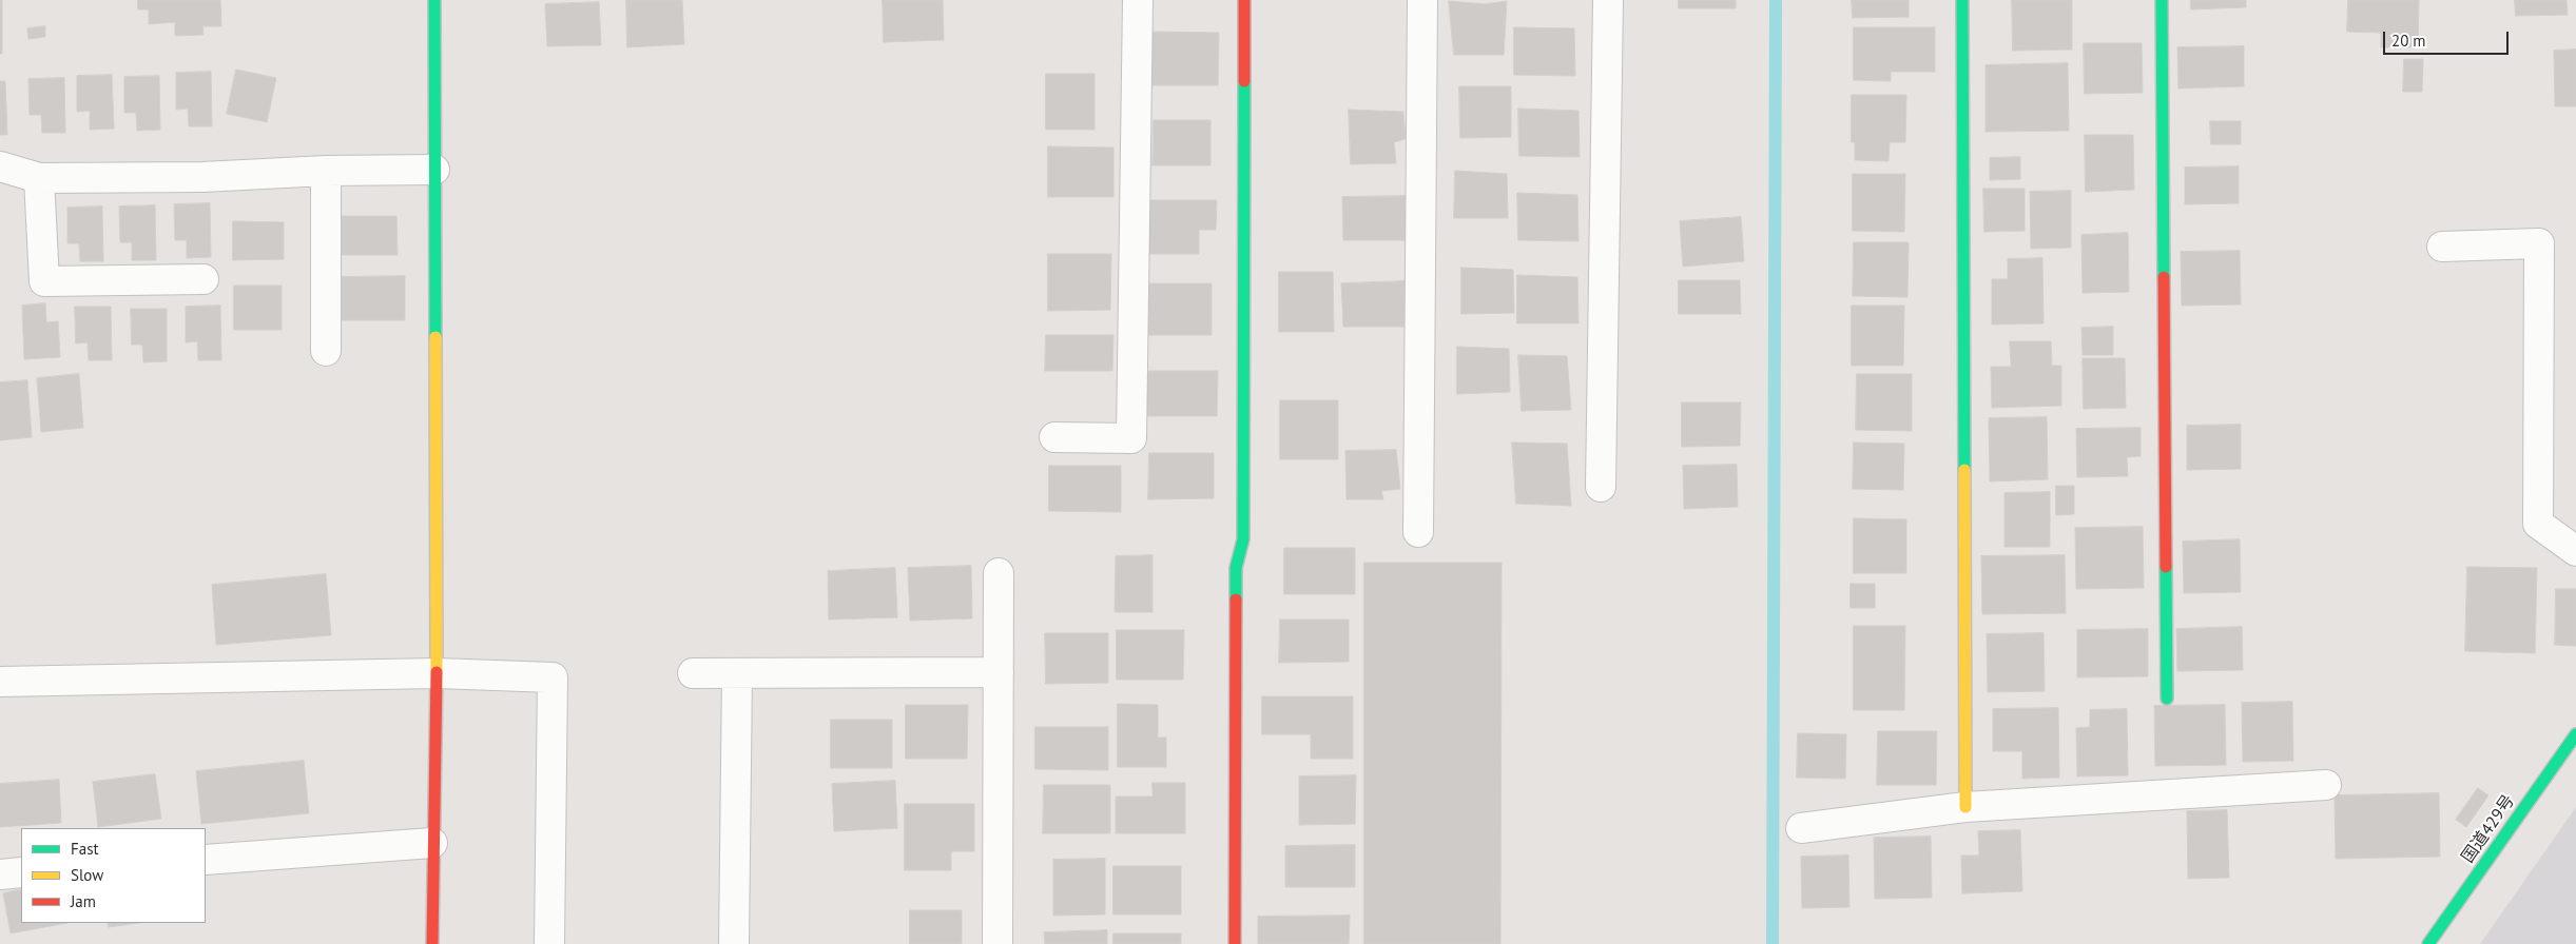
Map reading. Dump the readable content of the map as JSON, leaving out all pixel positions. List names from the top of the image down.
{
  "streets": {
    "main road": ["国道429号"]
  },
  "legend": ["Fast", "Slow", "Jam"],
  "scale_bar": "20 m"
}
